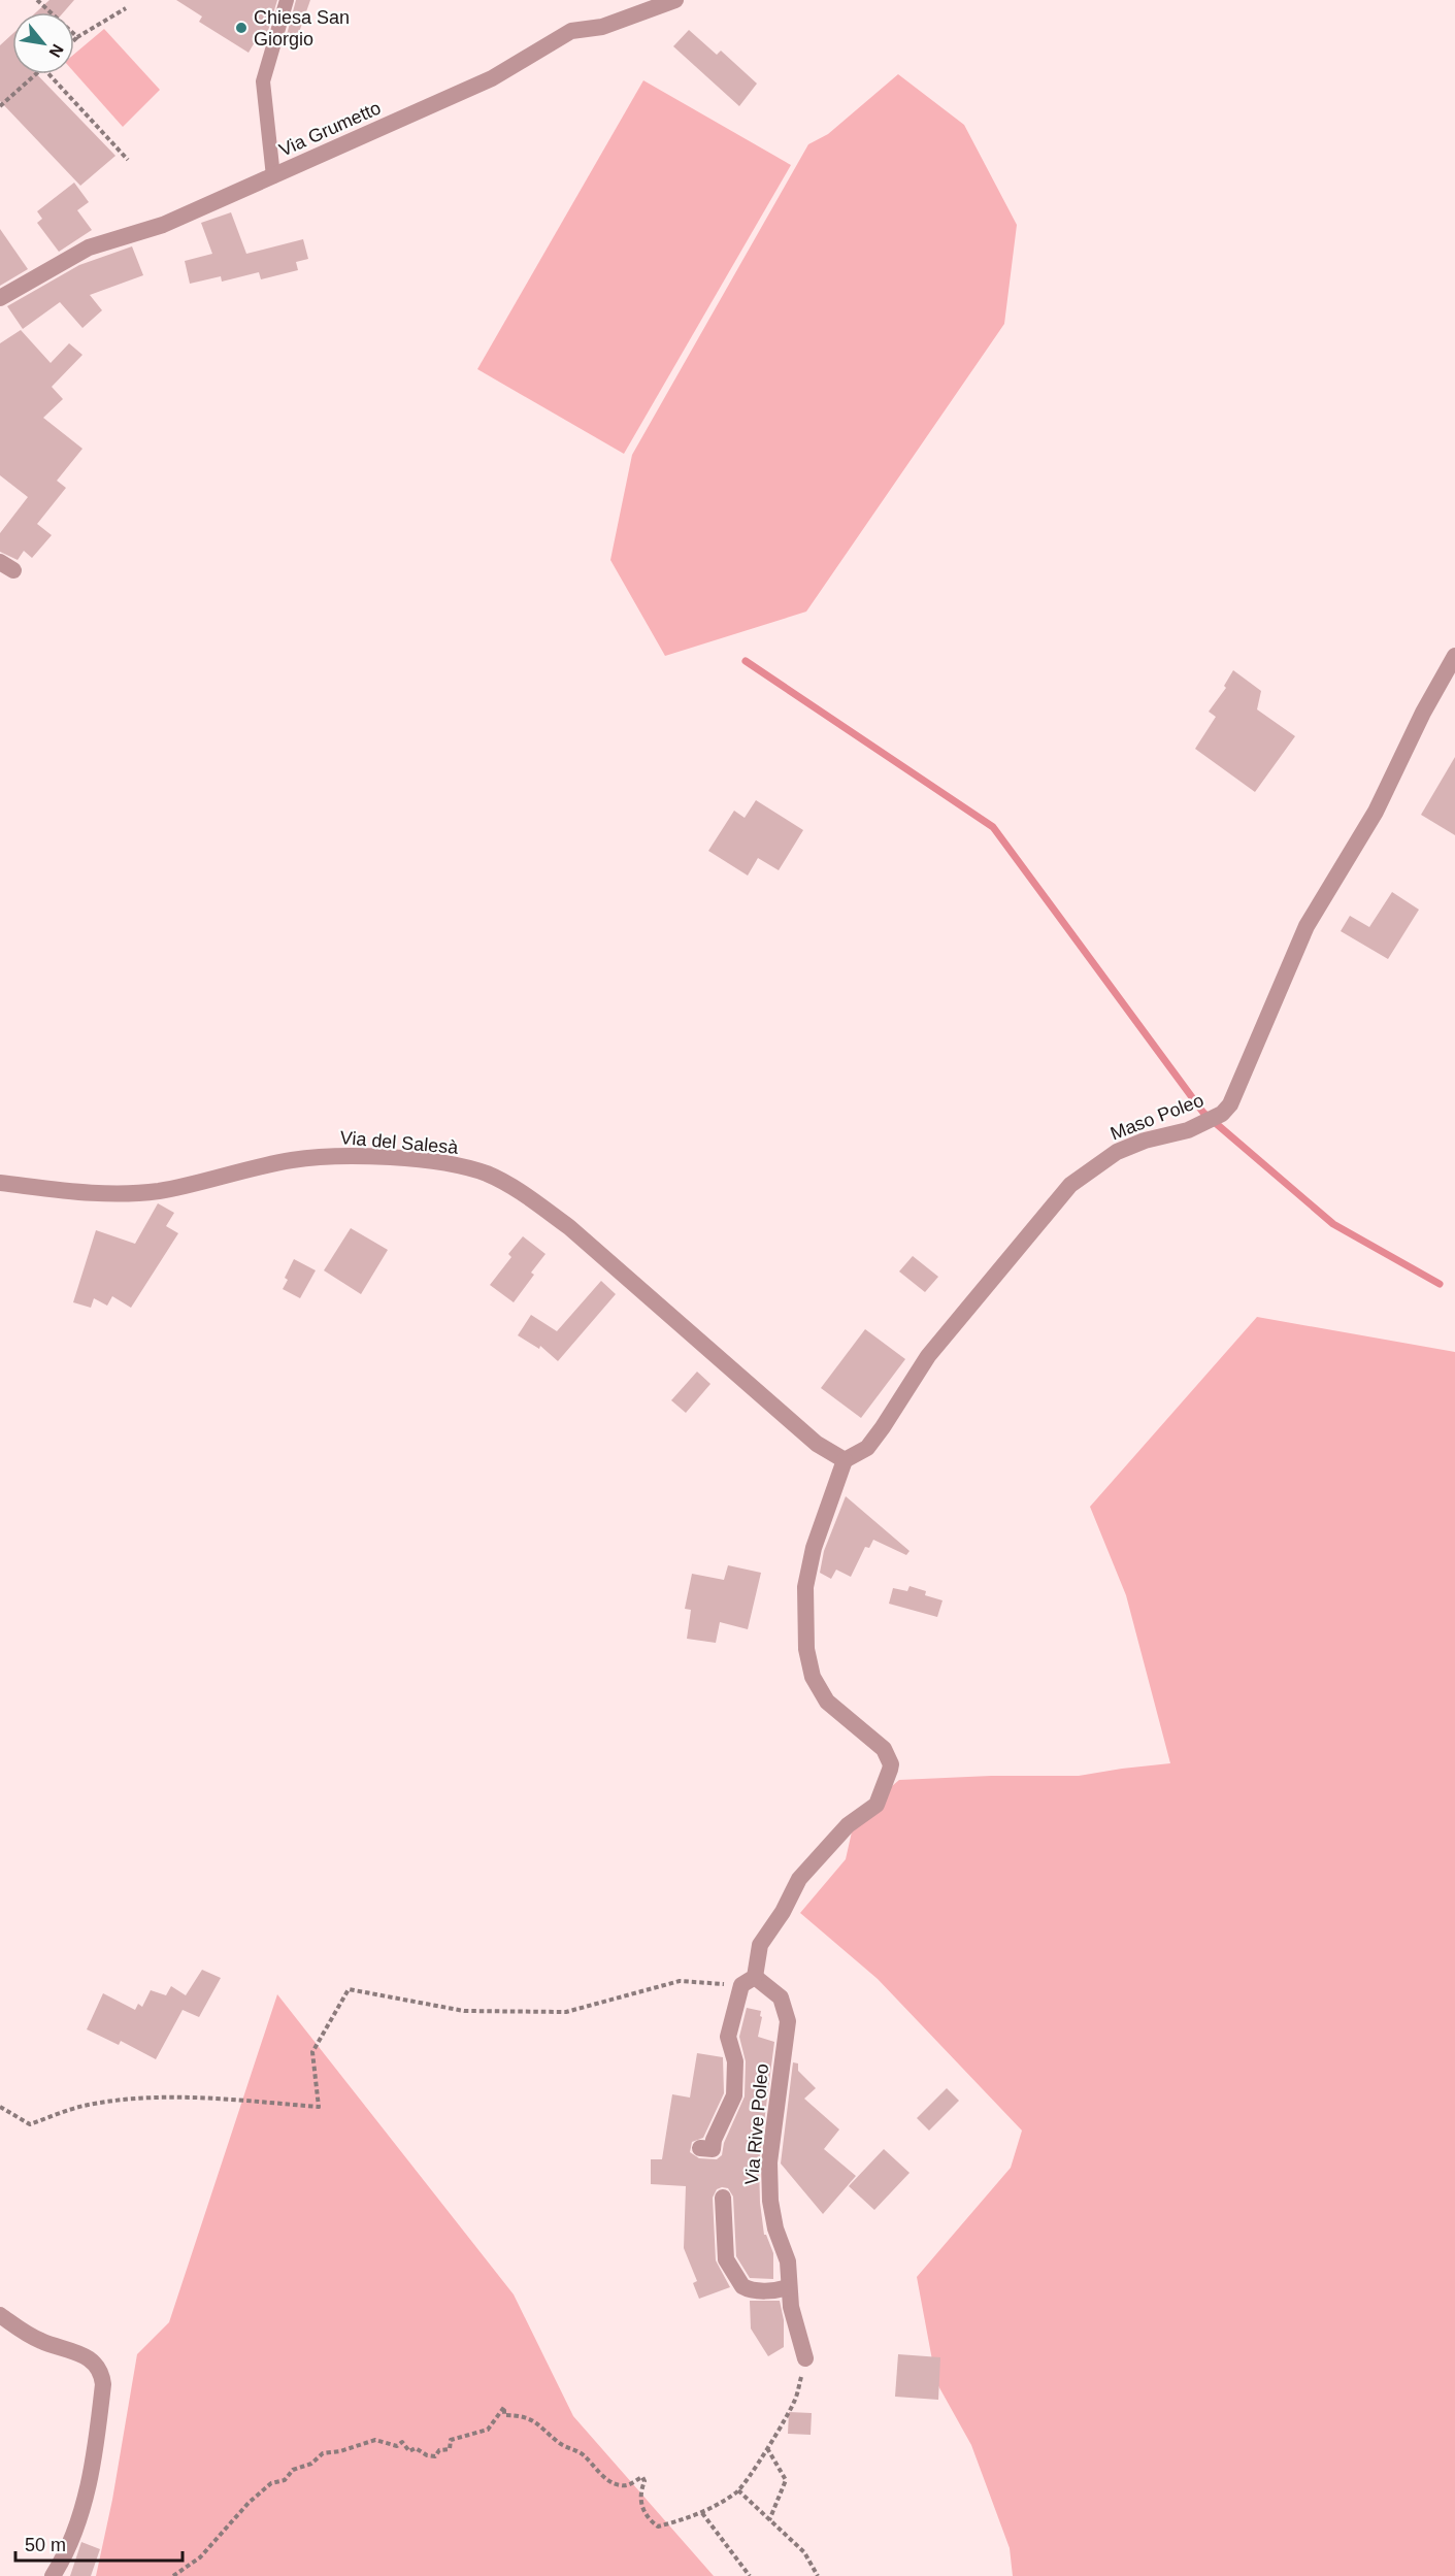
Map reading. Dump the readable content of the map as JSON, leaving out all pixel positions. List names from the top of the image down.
{
  "streets": {
    "street": [
      "Via Grumetto",
      "Maso Poleo",
      "Via del Salesà",
      "Via Rive Poleo"
    ]
  },
  "crossings": [
    ["Maso Poleo", "Via del Salesà"],
    ["Maso Poleo", "Via Rive Poleo"],
    ["Via del Salesà", "Via Rive Poleo"]
  ],
  "places": ["Chiesa San Giorgio"],
  "scale_bar": "50 m",
  "north": "bottom right"
}
